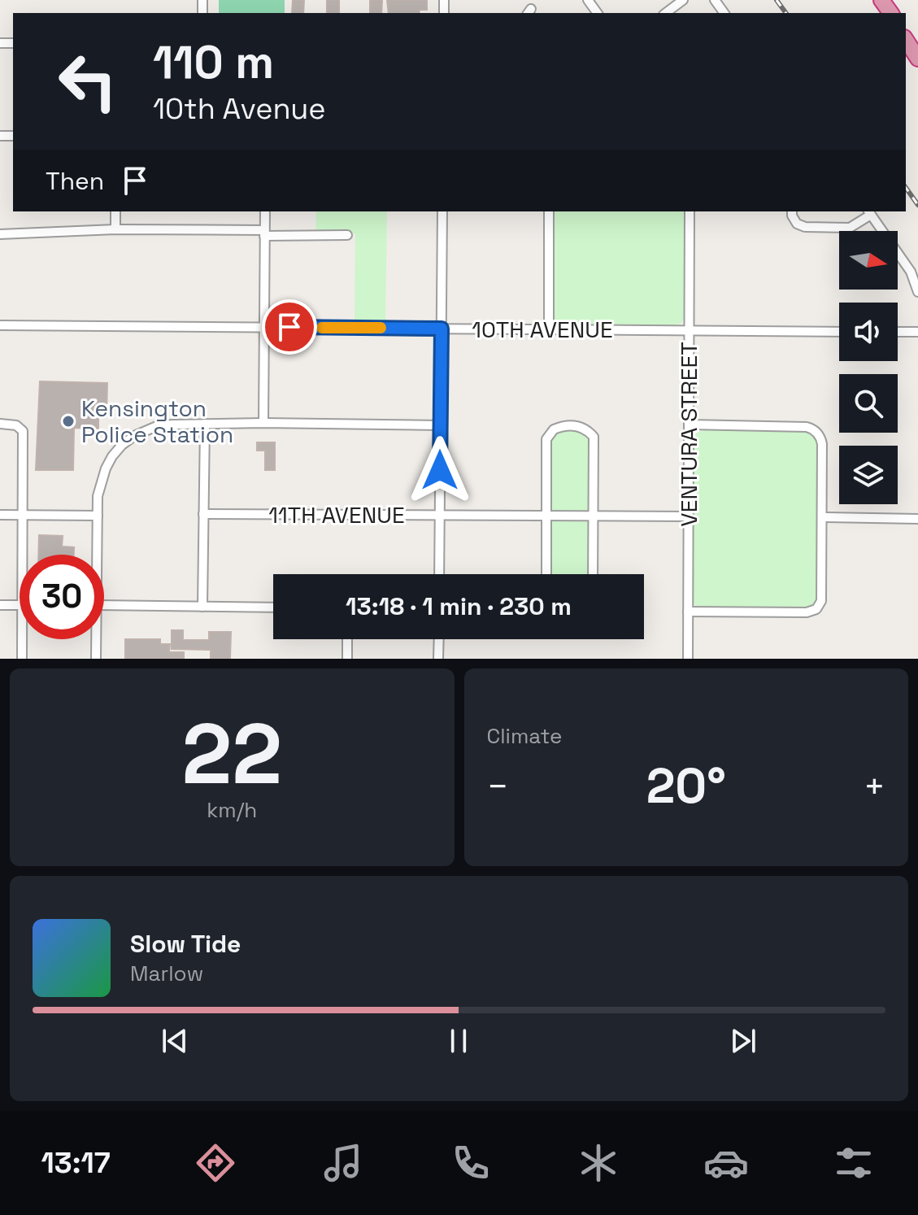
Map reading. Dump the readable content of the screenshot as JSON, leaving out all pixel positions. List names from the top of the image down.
{
  "streets": {
    "street": ["10TH AVENUE", "VENTURA STREET", "11TH AVENUE"]
  },
  "crossings": [
    ["10TH AVENUE", "VENTURA STREET"],
    ["VENTURA STREET", "11TH AVENUE"]
  ],
  "places": ["Kensington Police Station"],
  "north": "right",
  "page": {
    "turn": ["110 m", "10th Avenue"],
    "then": "Then",
    "limit": "30",
    "trip": "13:18 · 1 min · 230 m",
    "tile": [
      ["22", "km/h"],
      "Climate"
    ],
    "heat": ["−", "20°", "+"],
    "song": ["Slow Tide", "Marlow"],
    "tabs": "13:17"
  }
}
